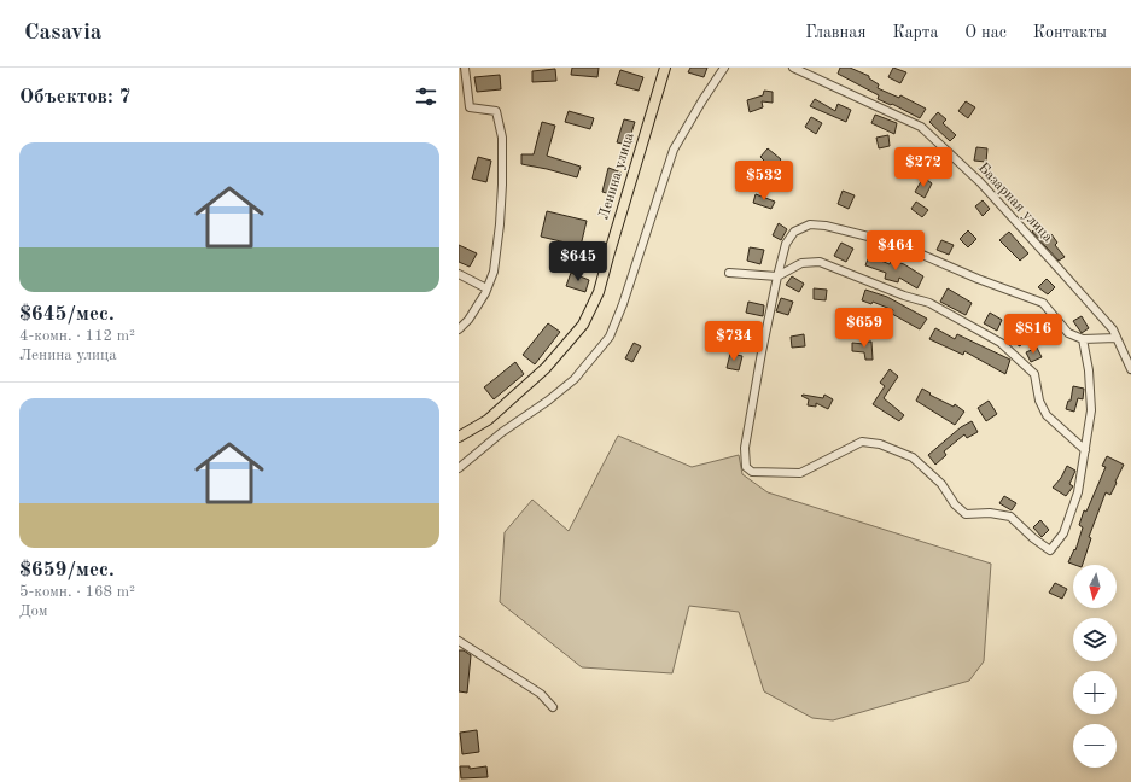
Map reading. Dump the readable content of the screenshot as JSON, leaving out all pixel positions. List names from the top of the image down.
{
  "streets": {
    "main road": ["Ленина улица"],
    "street": ["Базарная улица"]
  },
  "north": "bottom",
  "page": {
    "header": "Casavia",
    "nav": [
      "Главная",
      "Карта",
      "О нас",
      "Контакты"
    ],
    "heading": "Объектов: 7",
    "list": [
      {
        "name": "$645/мес.",
        "note": "4-комн. · 112 m² · Ленина улица"
      },
      {
        "name": "$659/мес.",
        "note": "5-комн. · 168 m² · Дом"
      }
    ],
    "price": [
      "$272",
      "$532",
      "$464",
      "$645",
      "$659",
      "$816",
      "$734"
    ],
    "map_buttons": ["+", "−"]
  }
}
